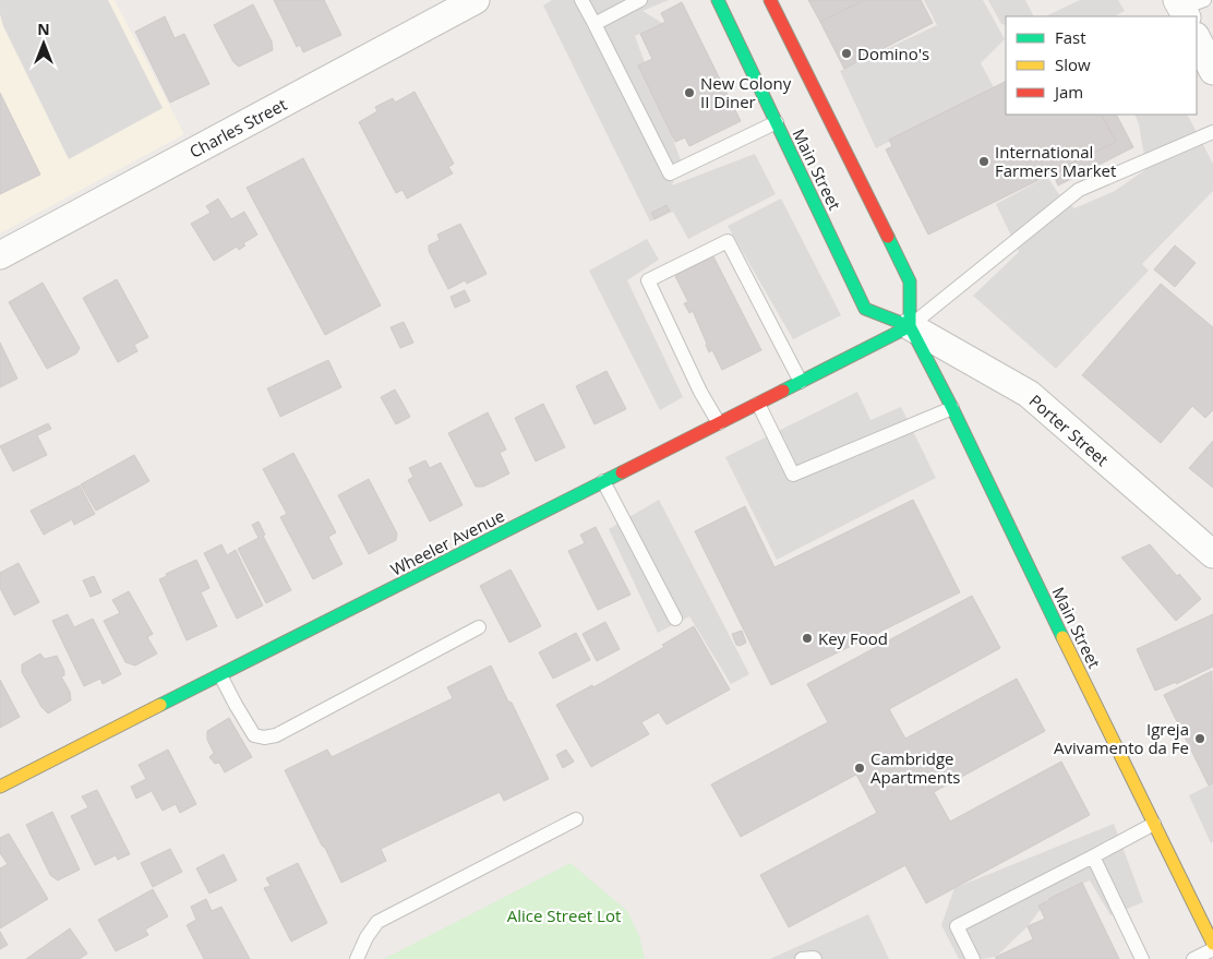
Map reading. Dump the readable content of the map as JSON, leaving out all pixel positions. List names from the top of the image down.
{
  "streets": {
    "main road": ["Main Street", "Wheeler Avenue"],
    "street": ["Charles Street", "Porter Street"]
  },
  "crossings": [
    ["Main Street", "Porter Street"],
    ["Main Street", "Wheeler Avenue"],
    ["Porter Street", "Wheeler Avenue"]
  ],
  "parks": ["Alice Street Lot"],
  "places": [
    "Domino's",
    "New Colony II Diner",
    "International Farmers Market",
    "Key Food",
    "Igreja Avivamento da Fe",
    "Cambridge Apartments"
  ],
  "legend": ["Fast", "Slow", "Jam"],
  "north": "top"
}
